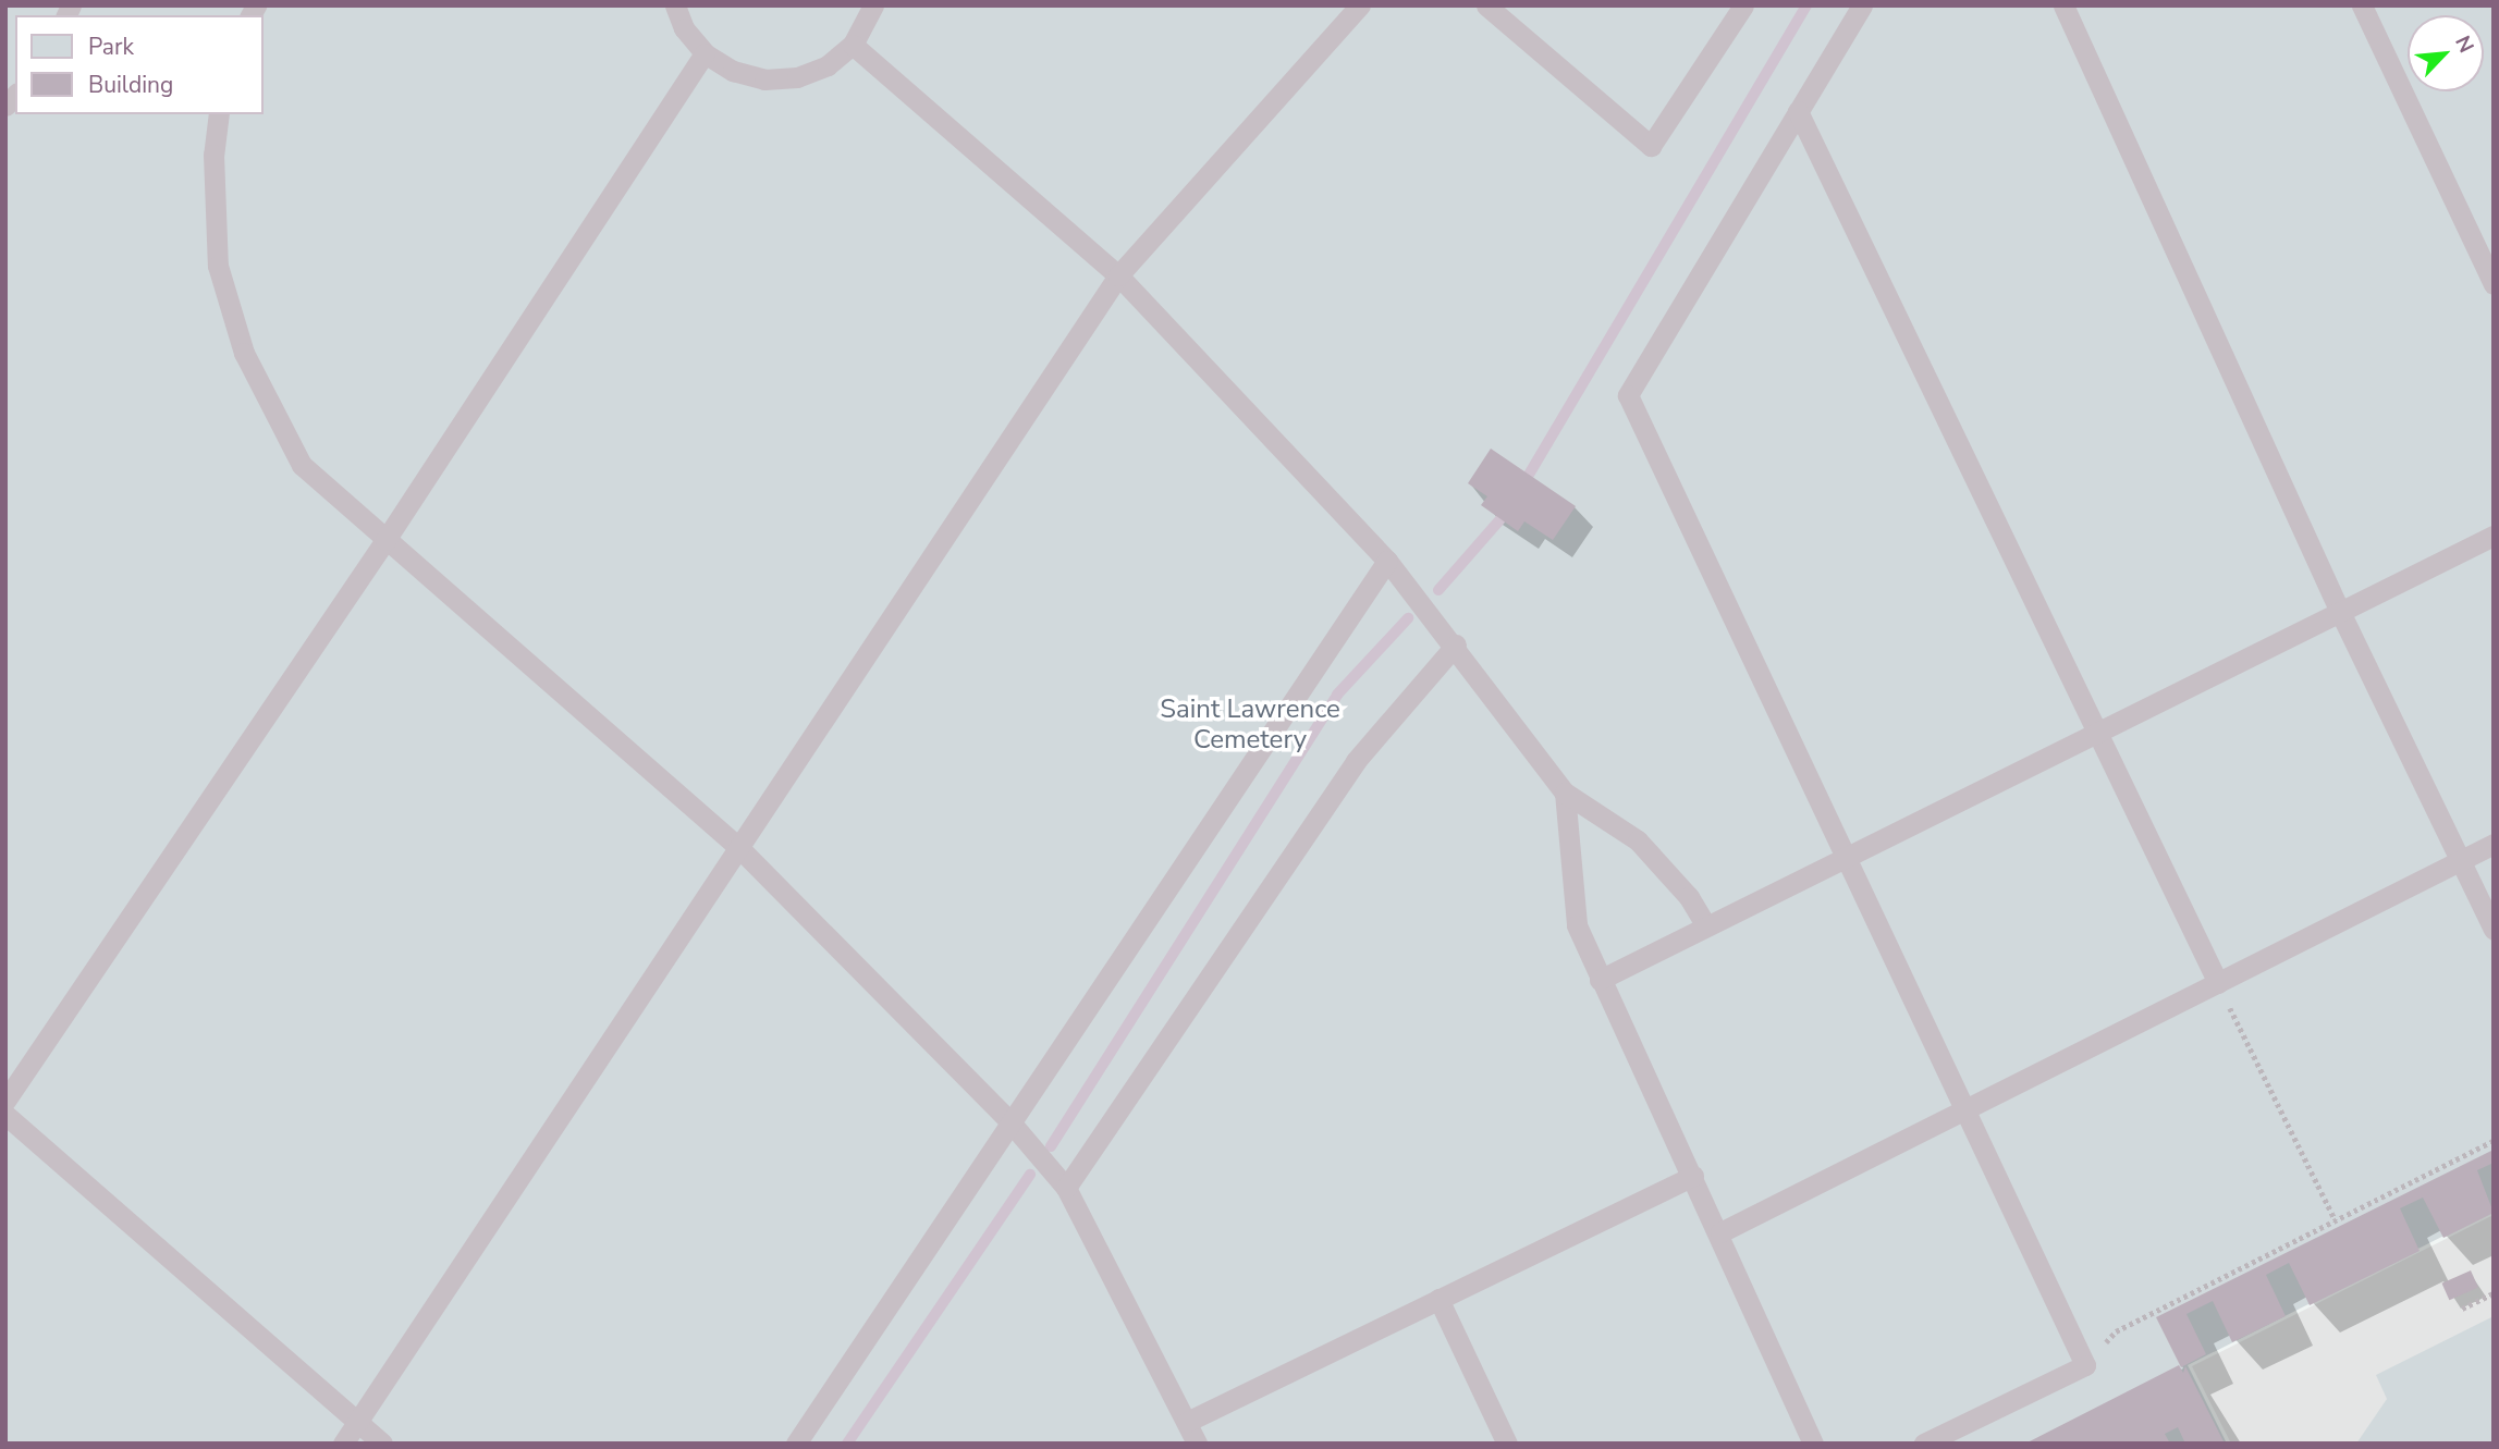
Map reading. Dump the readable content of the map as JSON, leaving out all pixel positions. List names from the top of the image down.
{
  "parks": ["Saint Lawrence Cemetery"],
  "legend": ["Park", "Building"],
  "north": "top right"
}
